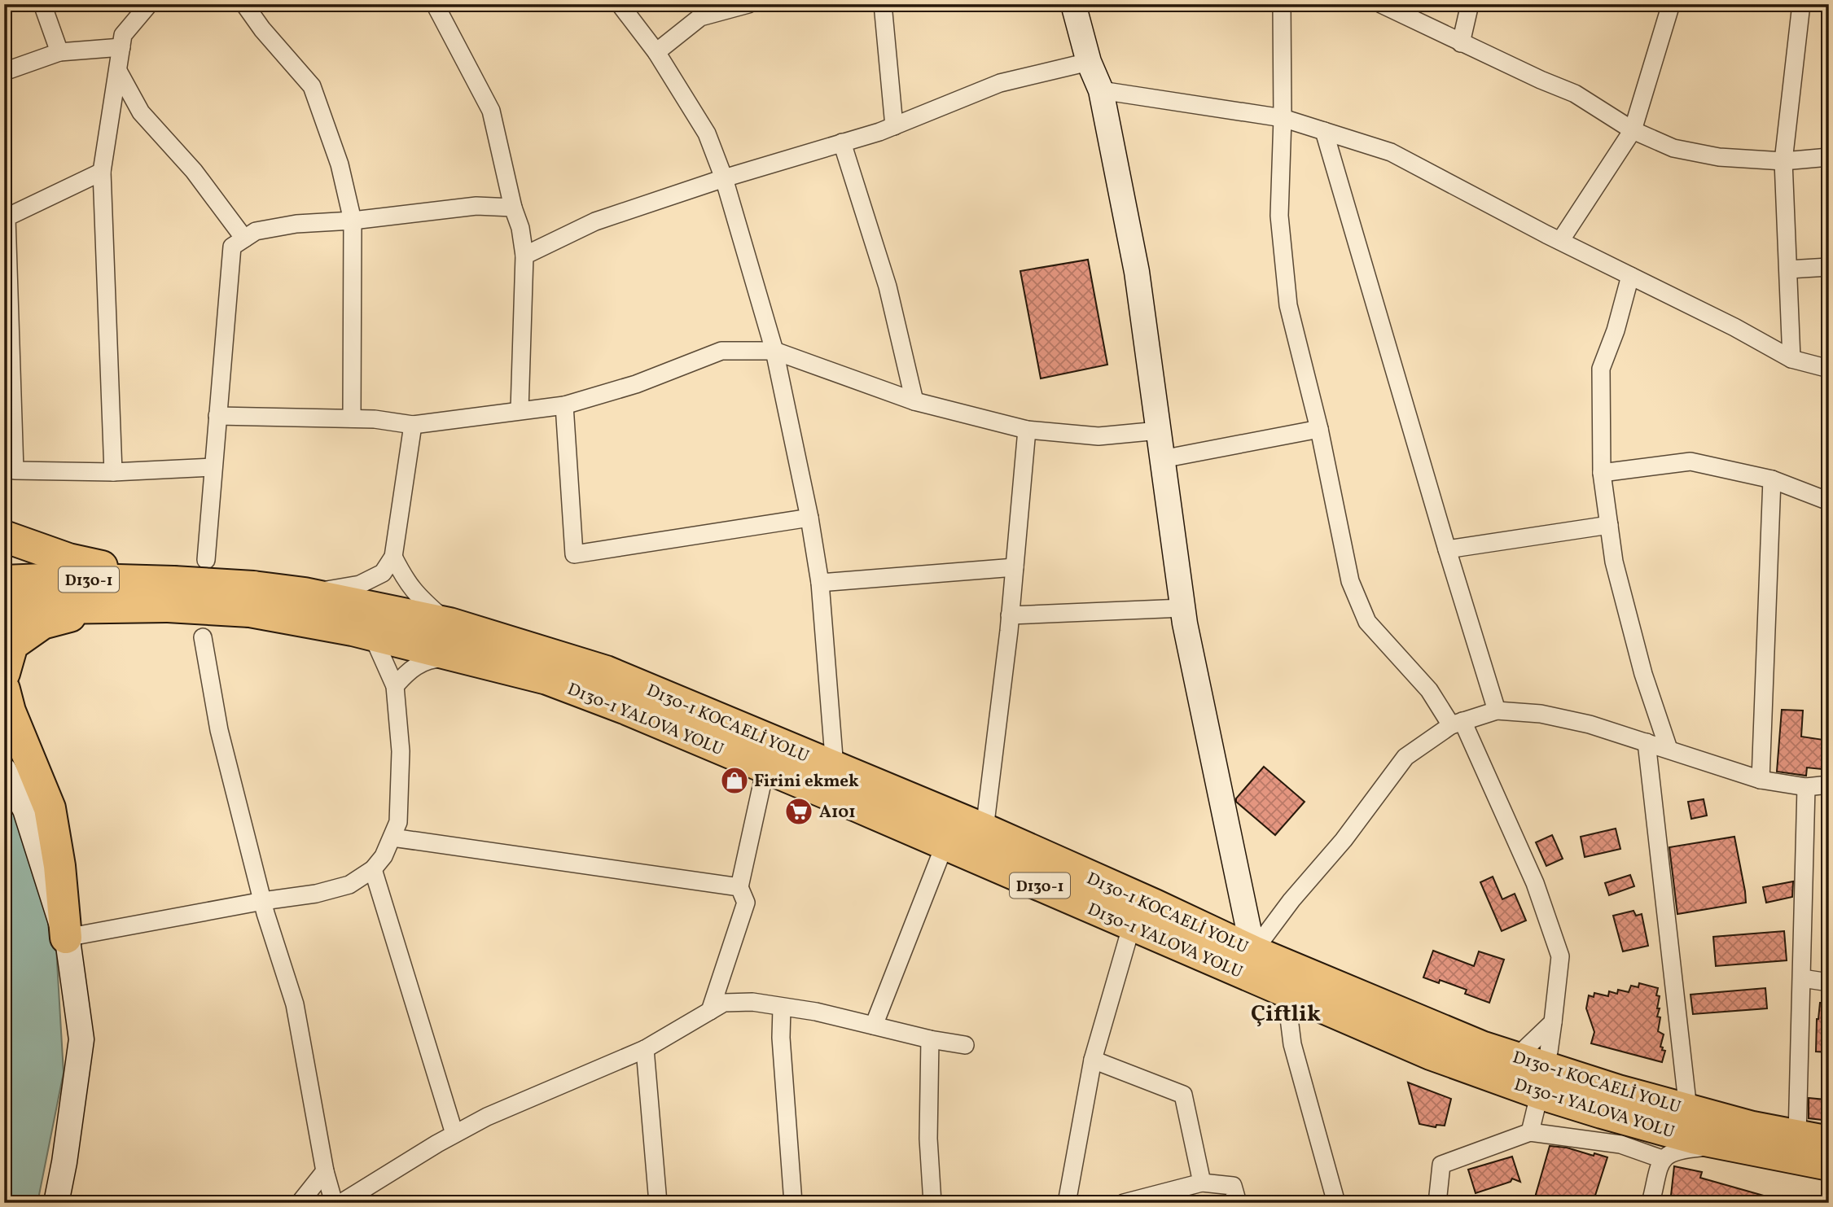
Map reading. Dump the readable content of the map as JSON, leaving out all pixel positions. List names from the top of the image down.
{
  "streets": {
    "highway": ["D130-1", "D130-1 YALOVA YOLU", "D130-1 KOCAELİ YOLU"]
  },
  "crossings": [
    ["D130-1", "D130-1 YALOVA YOLU"],
    ["D130-1", "D130-1 KOCAELİ YOLU"],
    ["D130-1 YALOVA YOLU", "D130-1 KOCAELİ YOLU"]
  ],
  "districts": ["Çiftlik"],
  "places": {
    "shop": ["Firini ekmek"],
    "supermarket": ["A101"]
  }
}
